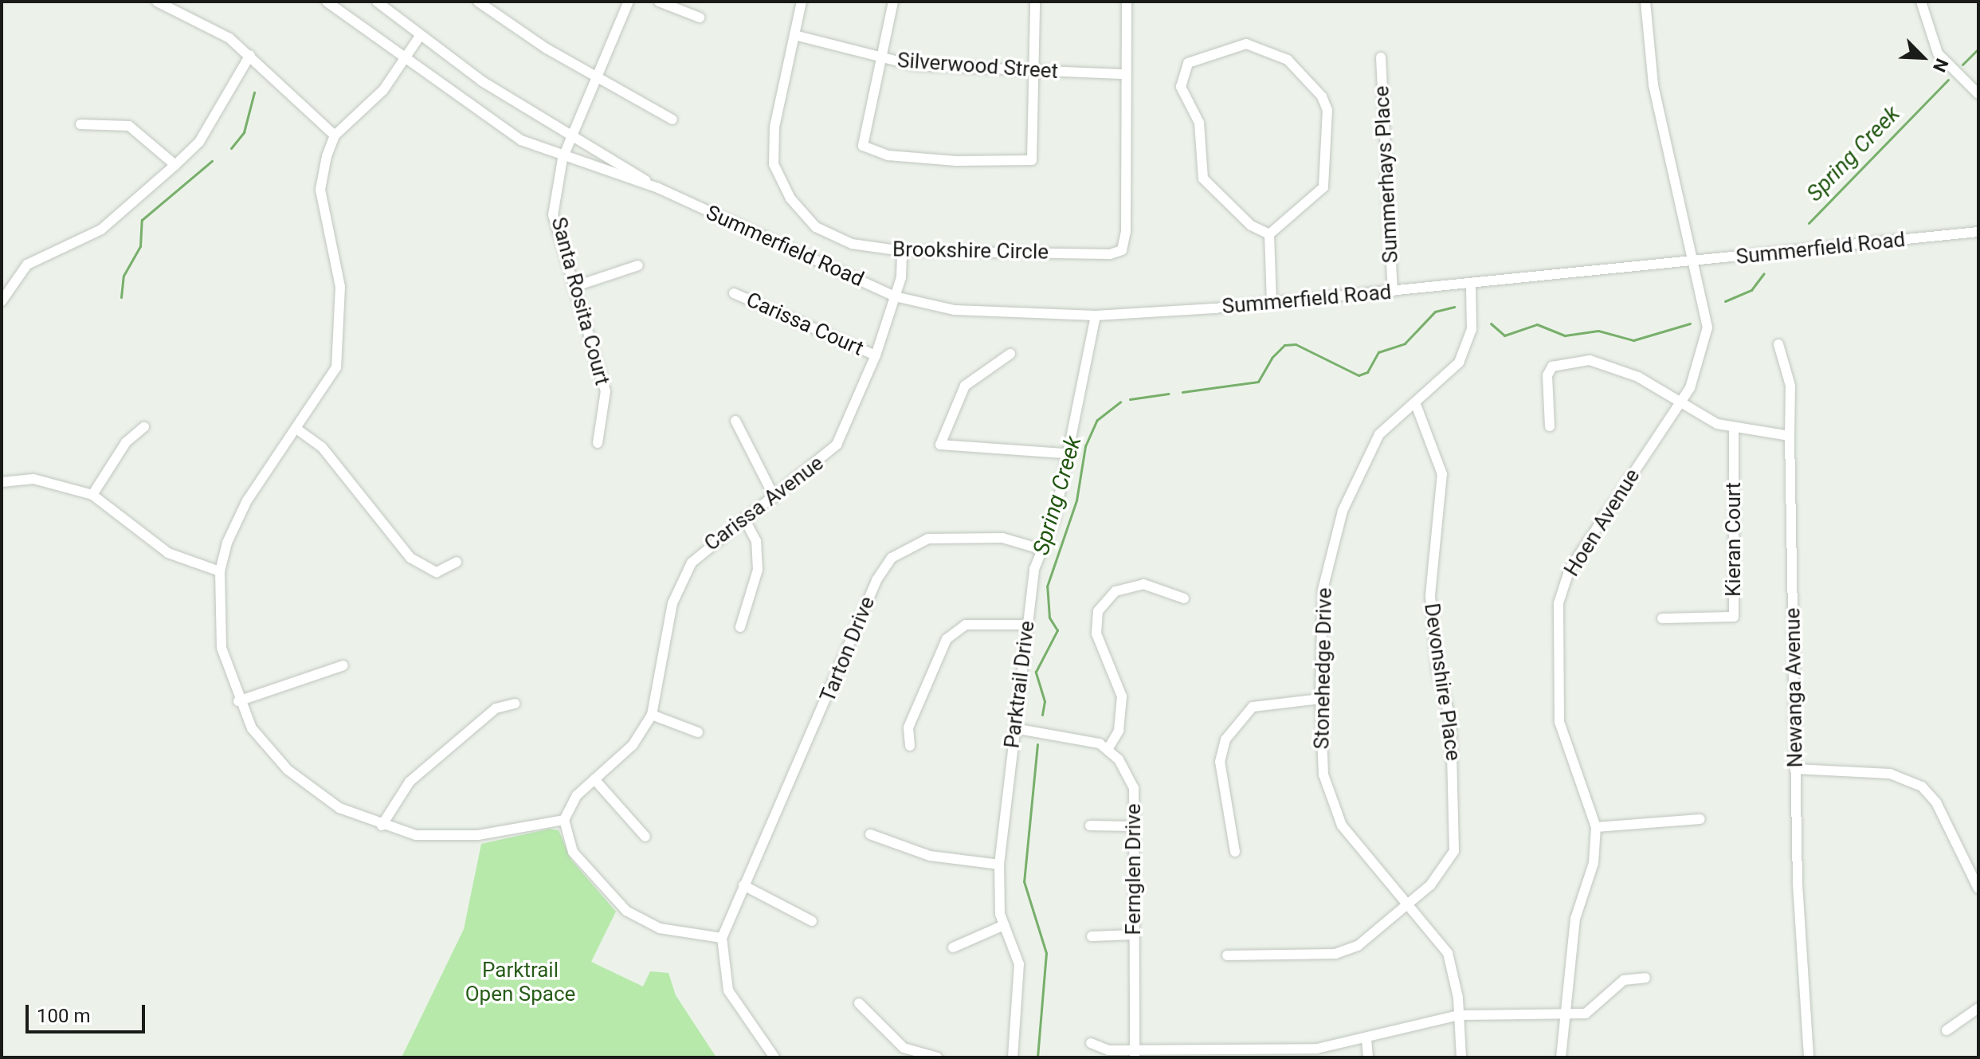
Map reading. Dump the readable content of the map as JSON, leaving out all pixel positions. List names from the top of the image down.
{
  "streets": {
    "street": [
      "Silverwood Street",
      "Summerhays Place",
      "Summerfield Road",
      "Brookshire Circle",
      "Santa Rosita Court",
      "Carissa Court",
      "Carissa Avenue",
      "Hoen Avenue",
      "Kieran Court",
      "Tarton Drive",
      "Stonehedge Drive",
      "Devonshire Place",
      "Parktrail Drive",
      "Newanga Avenue",
      "Fernglen Drive"
    ]
  },
  "crossings": [
    ["Silverwood Street", "Brookshire Circle"],
    ["Summerhays Place", "Summerfield Road"],
    ["Summerfield Road", "Santa Rosita Court"],
    ["Summerfield Road", "Carissa Avenue"],
    ["Summerfield Road", "Hoen Avenue"],
    ["Summerfield Road", "Stonehedge Drive"],
    ["Summerfield Road", "Parktrail Drive"],
    ["Brookshire Circle", "Carissa Avenue"],
    ["Carissa Court", "Carissa Avenue"],
    ["Tarton Drive", "Parktrail Drive"],
    ["Stonehedge Drive", "Devonshire Place"]
  ],
  "water": ["Spring Creek"],
  "parks": ["Parktrail Open Space"],
  "scale_bar": "100 m",
  "north": "bottom right"
}
